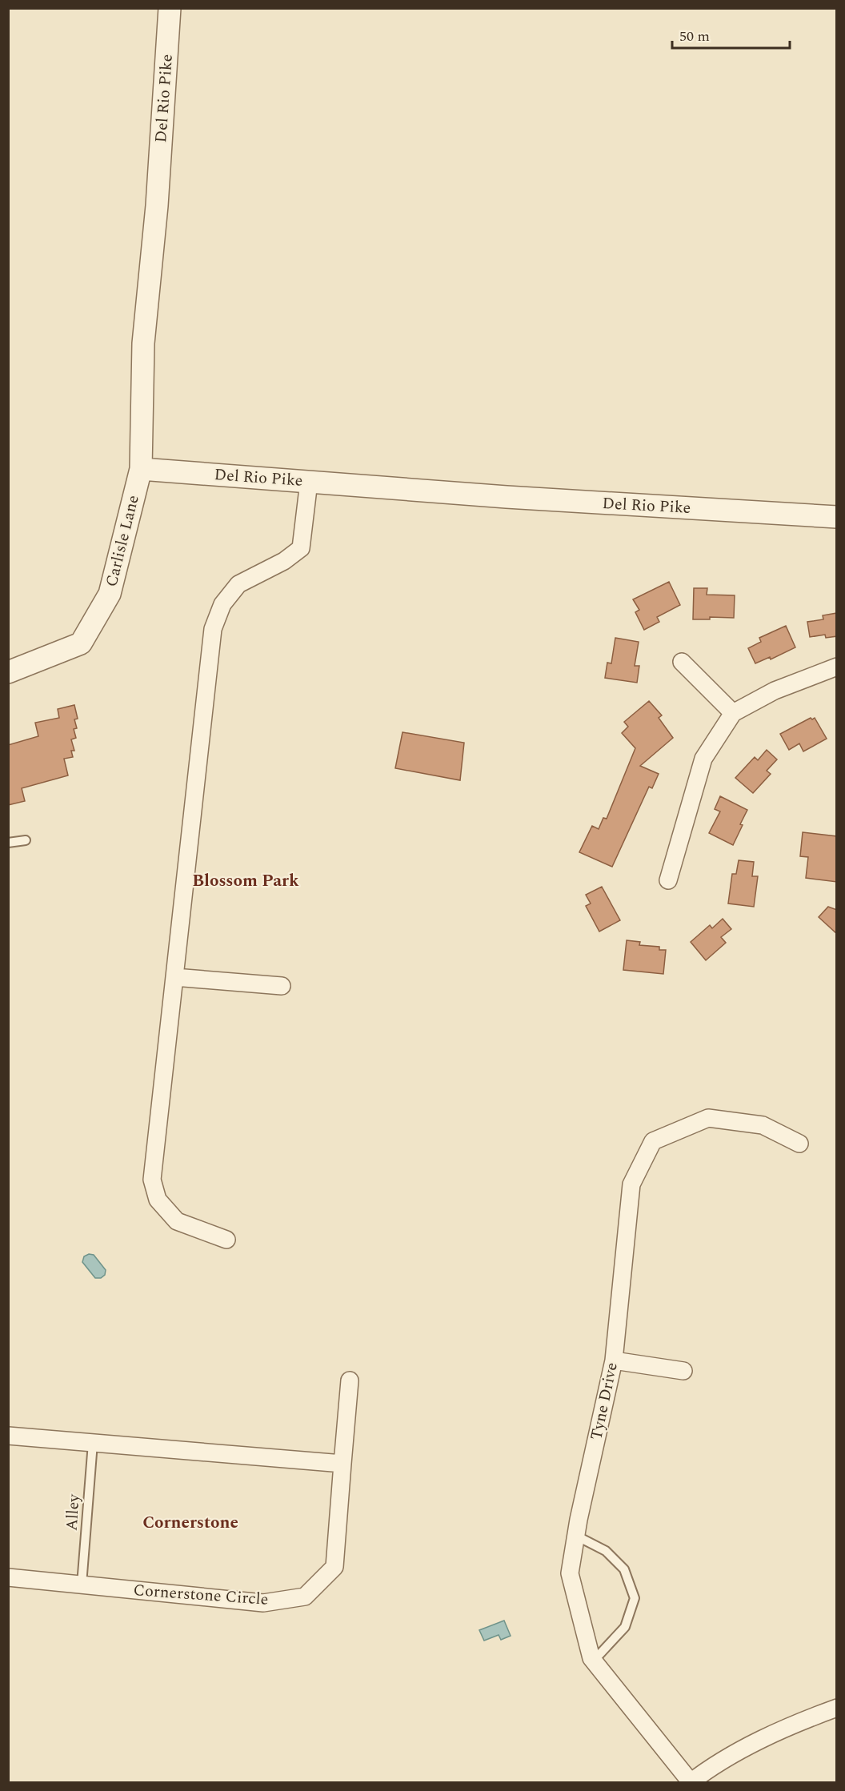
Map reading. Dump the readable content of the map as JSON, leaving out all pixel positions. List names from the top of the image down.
{
  "streets": {
    "street": [
      "Del Rio Pike",
      "Carlisle Lane",
      "Tyne Drive",
      "Cornerstone Circle"
    ],
    "lane": ["Alley"]
  },
  "crossings": [
    ["Del Rio Pike", "Carlisle Lane"],
    ["Alley", "Cornerstone Circle"]
  ],
  "districts": ["Blossom Park", "Cornerstone"],
  "scale_bar": "50 m"
}
